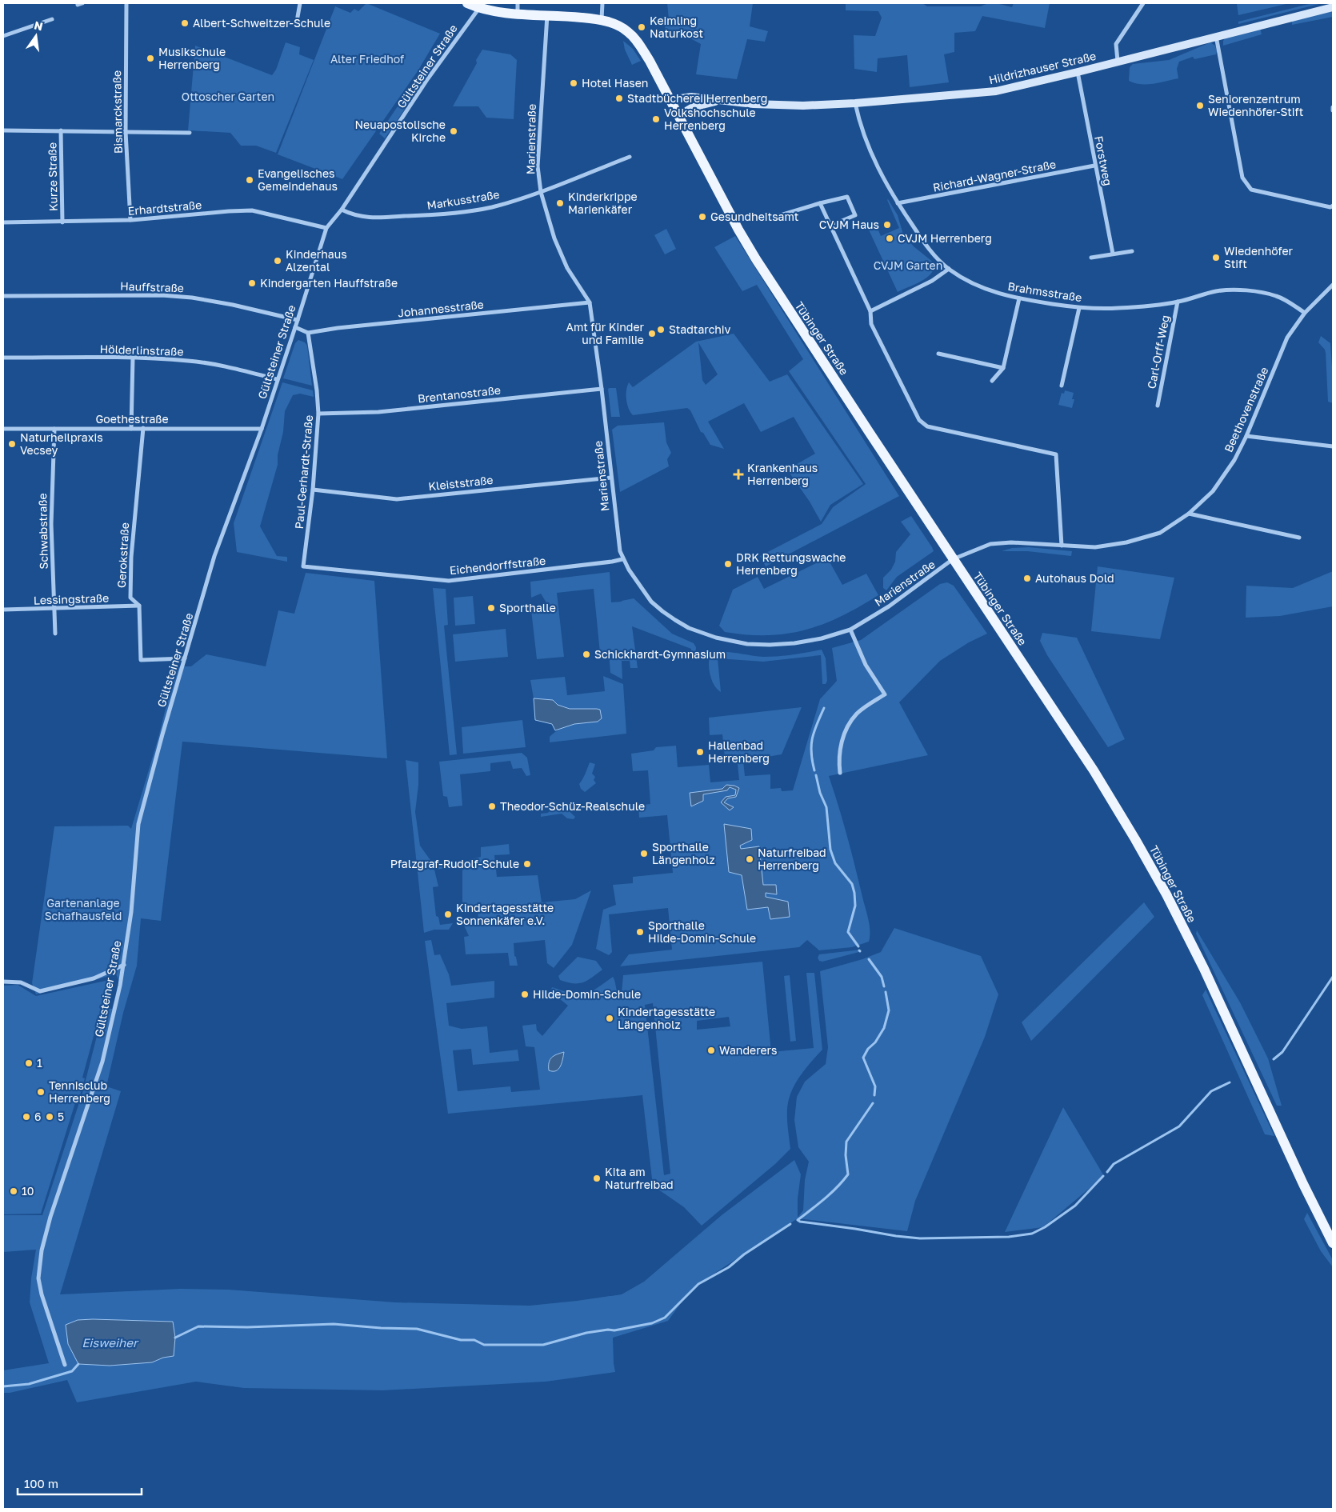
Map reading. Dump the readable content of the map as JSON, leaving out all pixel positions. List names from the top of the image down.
{
  "streets": {
    "main road": ["Hildrizhauser Straße", "Tübinger Straße"],
    "street": [
      "Gültsteiner Straße",
      "Bismarckstraße",
      "Marienstraße",
      "Forstweg",
      "Richard-Wagner-Straße",
      "Kurze Straße",
      "Markusstraße",
      "Erhardtstraße",
      "Hauffstraße",
      "Brahmsstraße",
      "Johannesstraße",
      "Hölderlinstraße",
      "Carl-Orff-Weg",
      "Brentanostraße",
      "Beethovenstraße",
      "Goethestraße",
      "Paul-Gerhardt-Straße",
      "Kleiststraße",
      "Schwabstraße",
      "Gerokstraße",
      "Eichendorffstraße",
      "Lessingstraße"
    ]
  },
  "crossings": [
    ["Gültsteiner Straße", "Markusstraße"],
    ["Gültsteiner Straße", "Erhardtstraße"],
    ["Gültsteiner Straße", "Hauffstraße"],
    ["Gültsteiner Straße", "Tübinger Straße"],
    ["Gültsteiner Straße", "Hölderlinstraße"],
    ["Gültsteiner Straße", "Goethestraße"],
    ["Gültsteiner Straße", "Gerokstraße"],
    ["Hildrizhauser Straße", "Forstweg"],
    ["Hildrizhauser Straße", "Brahmsstraße"],
    ["Hildrizhauser Straße", "Tübinger Straße"],
    ["Bismarckstraße", "Erhardtstraße"],
    ["Marienstraße", "Markusstraße"],
    ["Marienstraße", "Johannesstraße"],
    ["Marienstraße", "Tübinger Straße"],
    ["Marienstraße", "Brentanostraße"],
    ["Marienstraße", "Beethovenstraße"],
    ["Marienstraße", "Kleiststraße"],
    ["Marienstraße", "Eichendorffstraße"],
    ["Forstweg", "Richard-Wagner-Straße"],
    ["Richard-Wagner-Straße", "Brahmsstraße"],
    ["Kurze Straße", "Erhardtstraße"],
    ["Brahmsstraße", "Carl-Orff-Weg"],
    ["Brahmsstraße", "Beethovenstraße"],
    ["Johannesstraße", "Paul-Gerhardt-Straße"],
    ["Tübinger Straße", "Beethovenstraße"],
    ["Brentanostraße", "Paul-Gerhardt-Straße"],
    ["Goethestraße", "Schwabstraße"],
    ["Goethestraße", "Gerokstraße"],
    ["Paul-Gerhardt-Straße", "Kleiststraße"],
    ["Paul-Gerhardt-Straße", "Eichendorffstraße"],
    ["Schwabstraße", "Lessingstraße"],
    ["Gerokstraße", "Lessingstraße"]
  ],
  "water": ["Eisweiher"],
  "parks": [
    "Alter Friedhof",
    "Ottoscher Garten",
    "CVJM Garten",
    "Gartenanlage Schafhausfeld"
  ],
  "places": {
    "other": [
      "Albert-Schweitzer-Schule",
      "Keimling Naturkost",
      "Musikschule Herrenberg",
      "Hotel Hasen",
      "Stadtbücherei Herrenberg",
      "Seniorenzentrum Wiedenhöfer-Stift",
      "Volkshochschule Herrenberg",
      "Neuapostolische Kirche",
      "Evangelisches Gemeindehaus",
      "Kinderkrippe Marienkäfer",
      "Gesundheitsamt",
      "CVJM Haus",
      "CVJM Herrenberg",
      "Wiedenhöfer Stift",
      "Kinderhaus Alzental",
      "Kindergarten Hauffstraße",
      "Stadtarchiv",
      "Amt für Kinder und Familie",
      "Naturheilpraxis Vecsey",
      "DRK Rettungswache Herrenberg",
      "Autohaus Dold",
      "Sporthalle",
      "Schickhardt-Gymnasium",
      "Hallenbad Herrenberg",
      "Theodor-Schüz-Realschule",
      "Sporthalle Längenholz",
      "Naturfreibad Herrenberg",
      "Pfalzgraf-Rudolf-Schule",
      "Kindertagesstätte Sonnenkäfer e.V.",
      "Sporthalle Hilde-Domin-Schule",
      "Hilde-Domin-Schule",
      "Kindertagesstätte Längenholz",
      "Wanderers",
      "1",
      "Tennisclub Herrenberg",
      "6",
      "5",
      "Kita am Naturfreibad",
      "10"
    ],
    "health": ["Krankenhaus Herrenberg"]
  },
  "scale_bar": "100 m",
  "north": "top"
}
